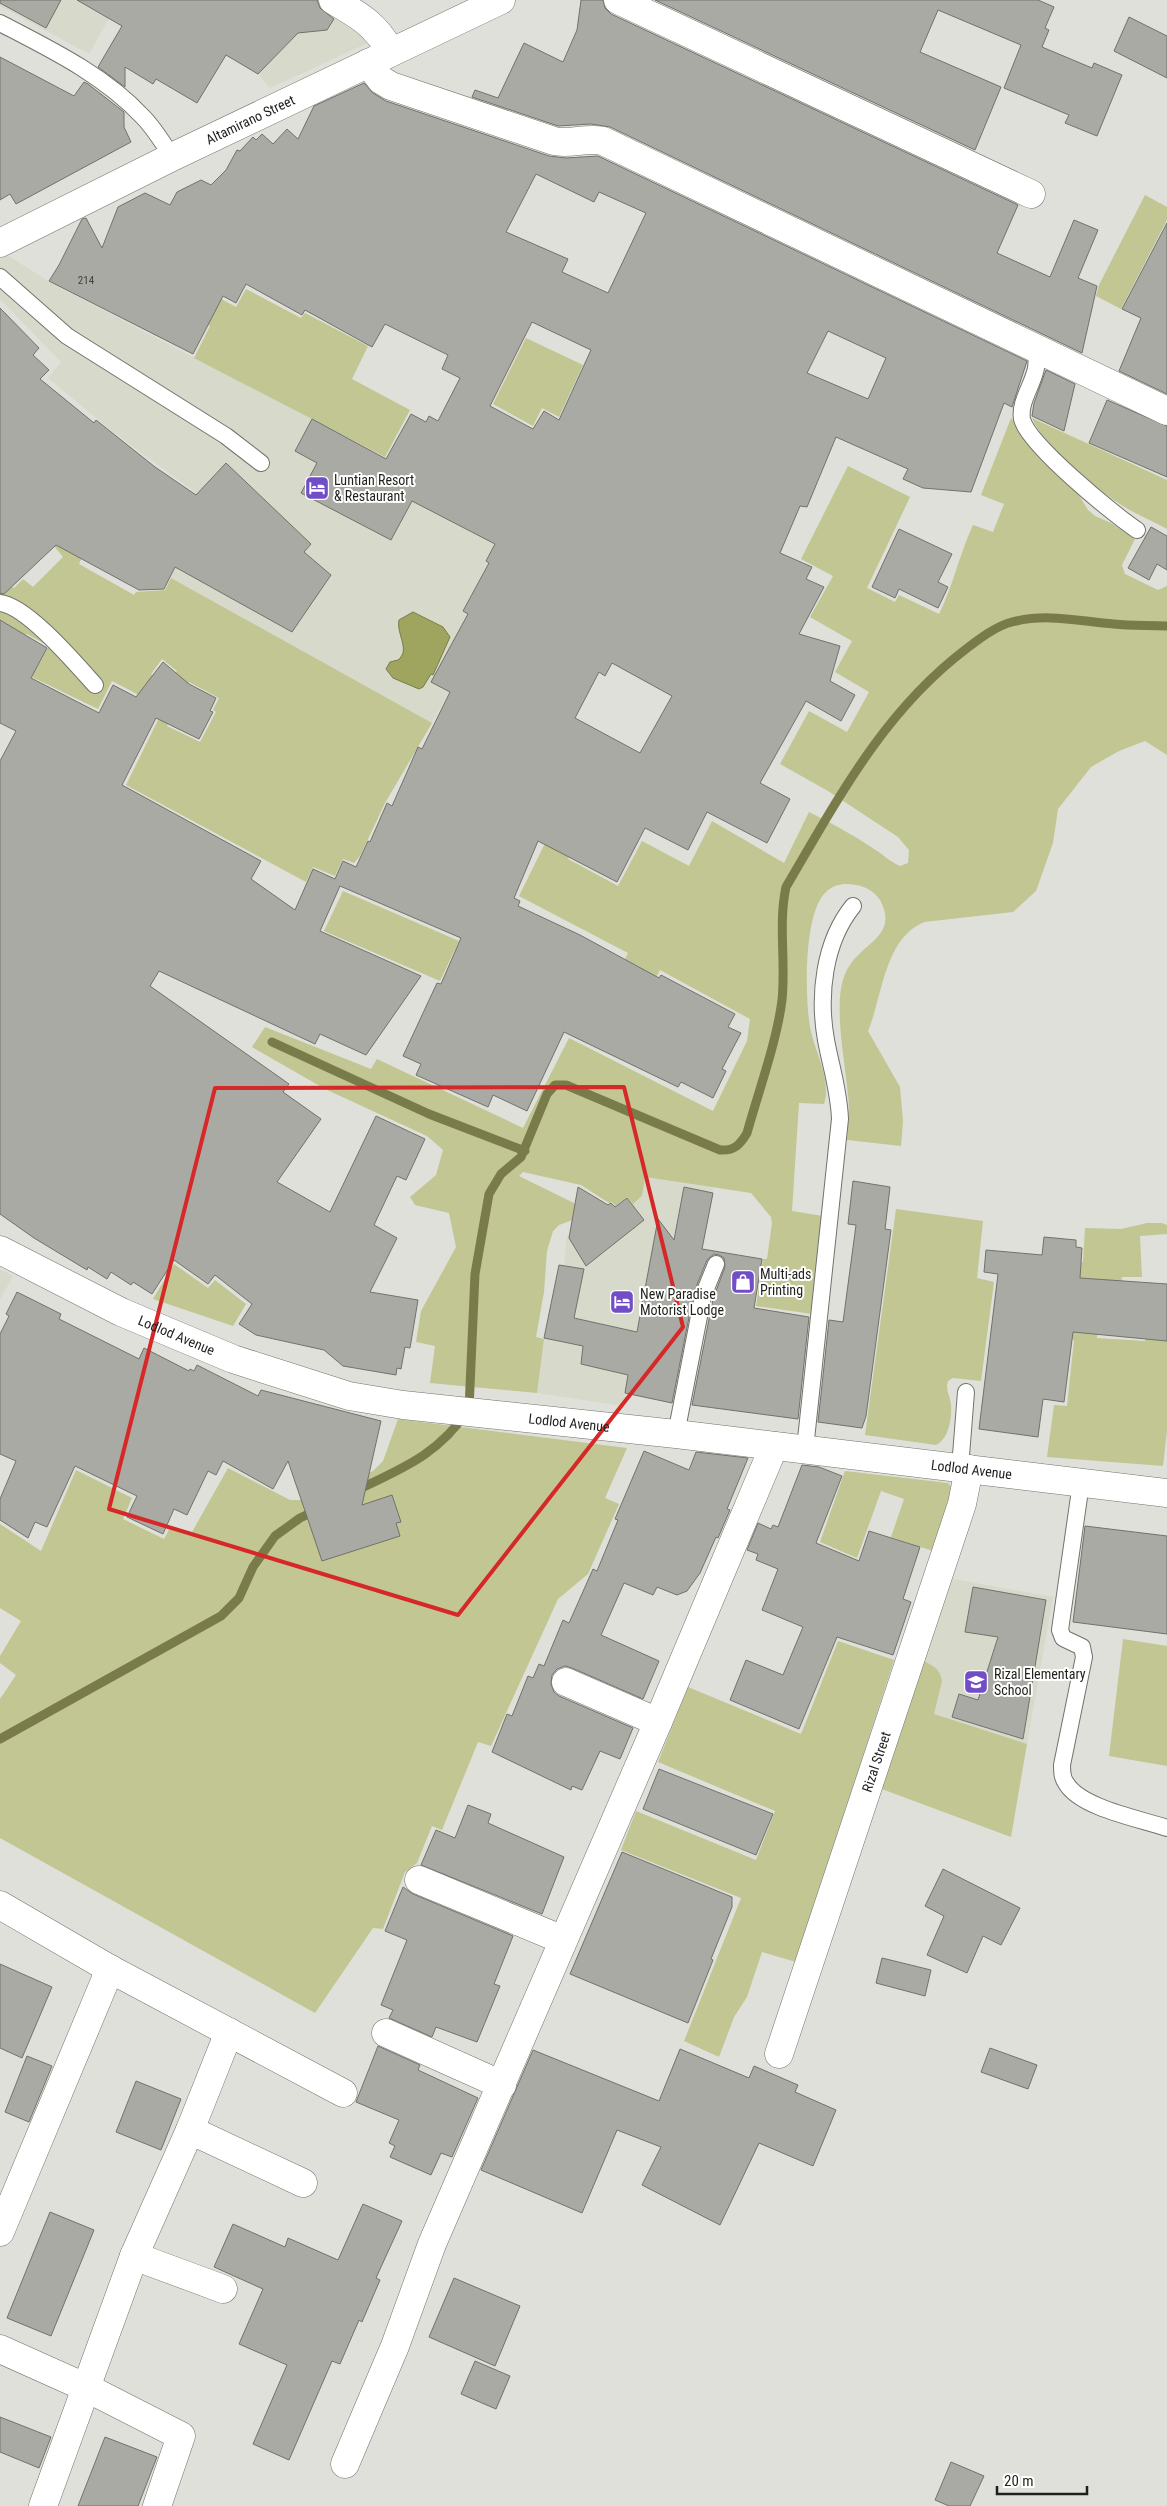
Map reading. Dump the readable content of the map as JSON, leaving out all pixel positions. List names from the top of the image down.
{
  "streets": {
    "street": ["Altamirano Street", "Lodlod Avenue", "Rizal Street"]
  },
  "crossings": [
    ["Lodlod Avenue", "Rizal Street"]
  ],
  "places": {
    "hotel": ["Luntian Resort & Restaurant", "New Paradise Motorist Lodge"],
    "shop": ["Multi-ads Printing"],
    "school or university": ["Rizal Elementary School"]
  },
  "house_numbers": ["214"],
  "scale_bar": "20 m"
}
